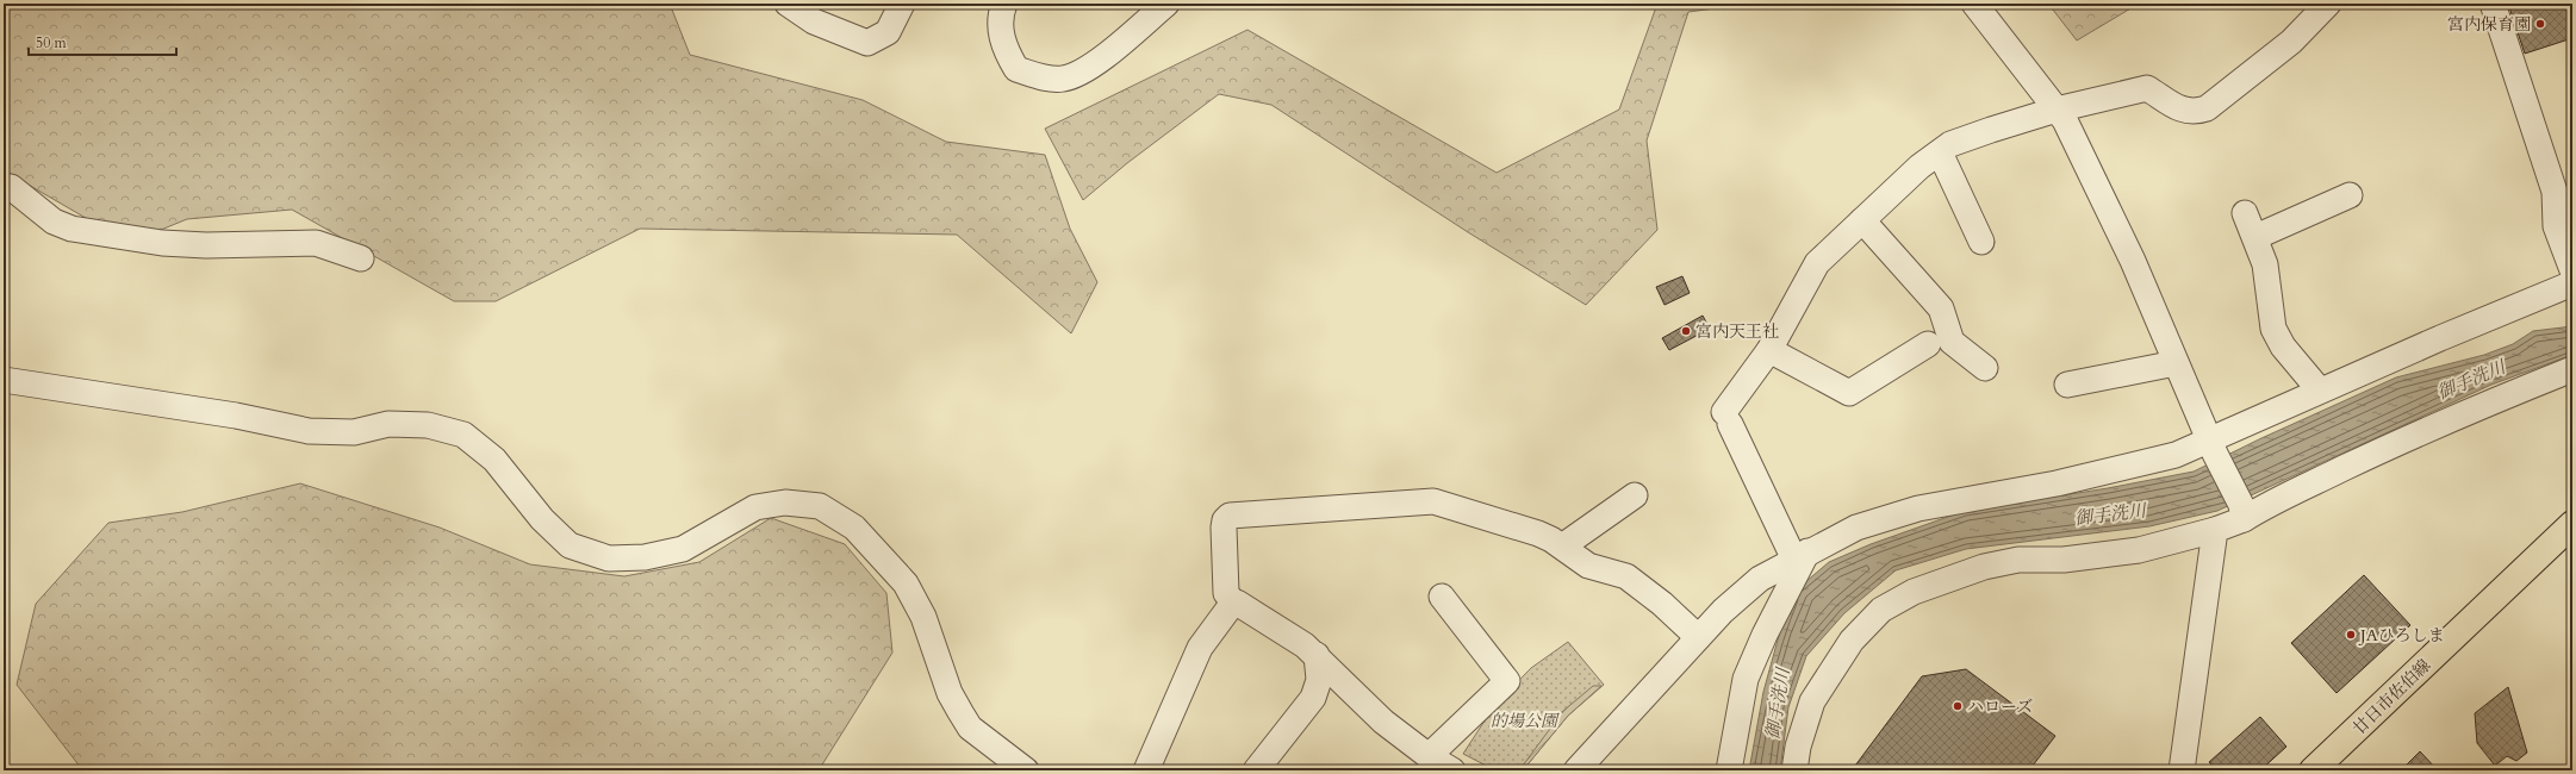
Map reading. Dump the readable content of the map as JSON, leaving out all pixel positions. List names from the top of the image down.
{
  "streets": {
    "main road": ["廿日市佐伯線"]
  },
  "water": ["御手洗川"],
  "parks": ["的場公園"],
  "places": [
    "宮内保育園",
    "宮内天王社",
    "JAひろしま",
    "ハローズ"
  ],
  "scale_bar": "50 m"
}
